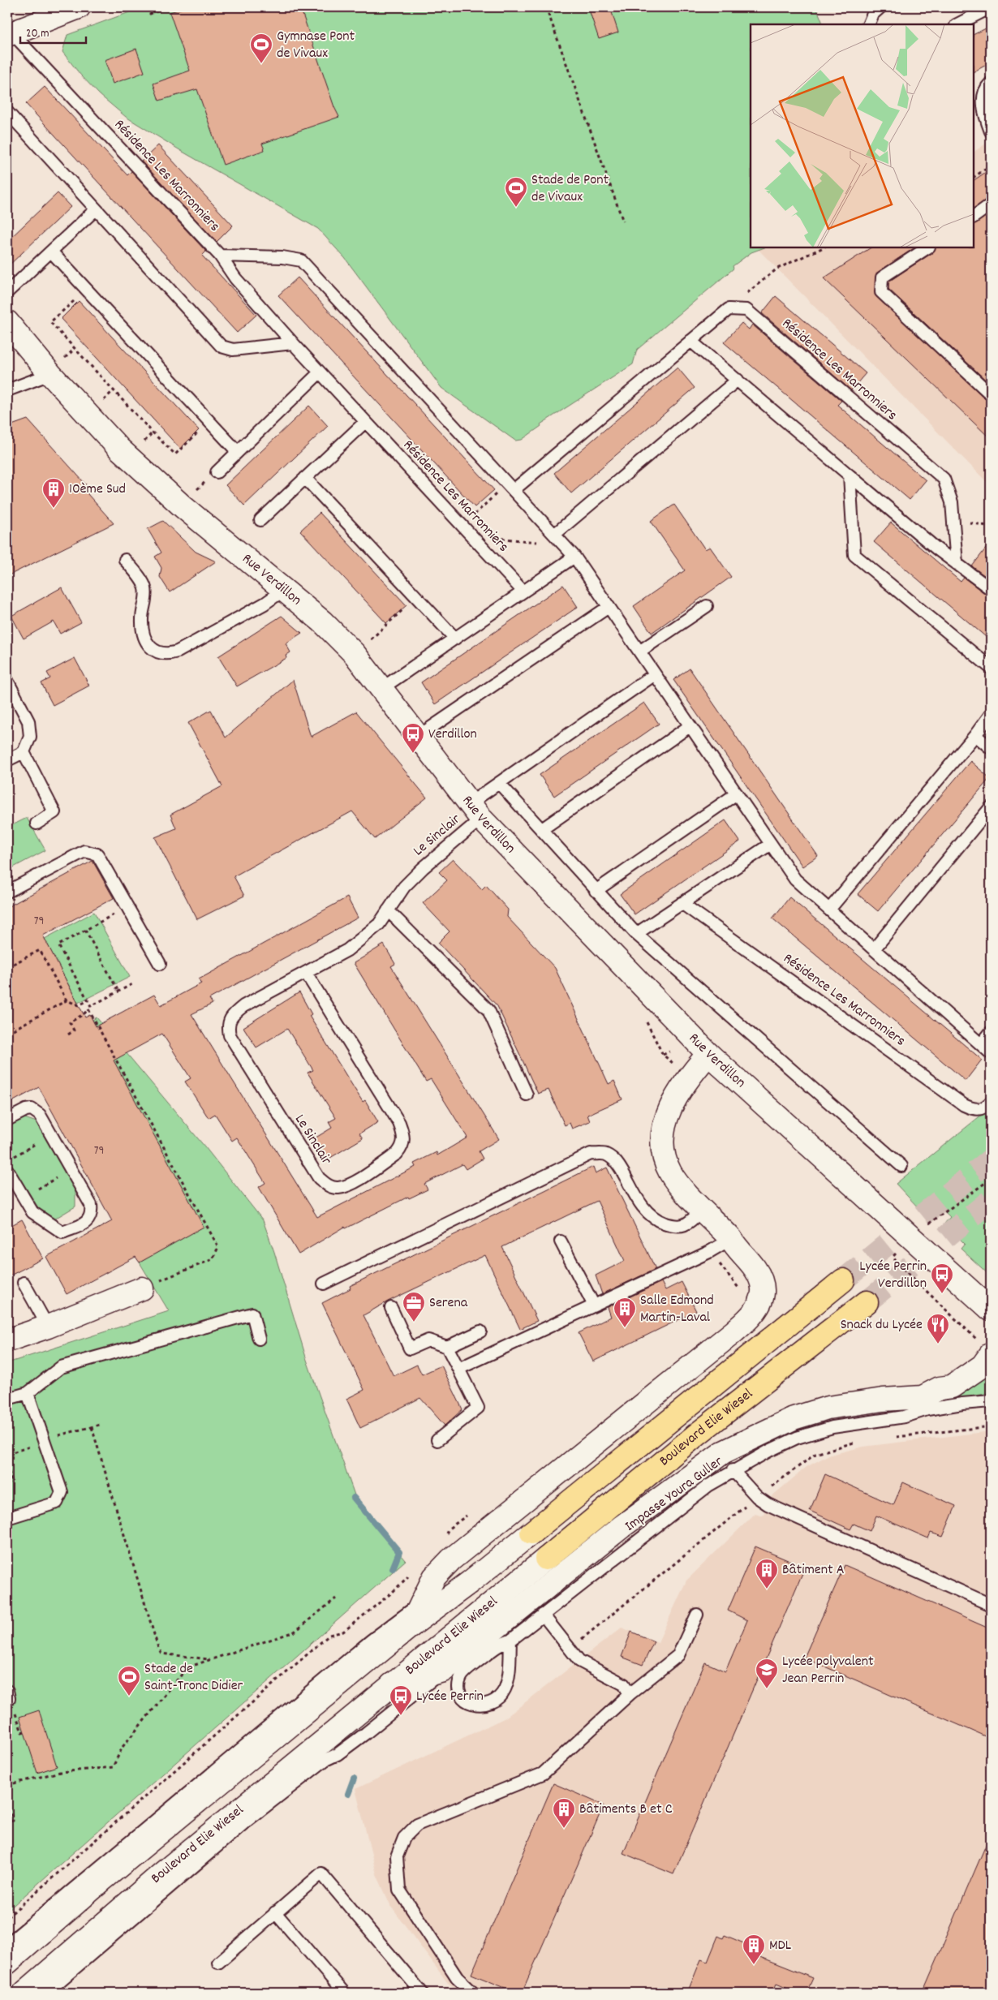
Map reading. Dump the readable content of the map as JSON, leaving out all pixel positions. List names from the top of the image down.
{
  "streets": {
    "highway": ["Boulevard Elie Wiesel"],
    "street": ["Rue Verdillon"],
    "lane": ["Résidence Les Marronniers", "Le Sinclair", "Impasse Youra Guller"]
  },
  "crossings": [
    ["Rue Verdillon", "Le Sinclair"]
  ],
  "places": {
    "sports": ["Gymnase Pont de Vivaux", "Stade de Pont de Vivaux", "Stade de Saint-Tronc Didier"],
    "building": [
      "10ème Sud",
      "Salle Edmond Martin-Laval",
      "Bâtiment A",
      "Bâtiments B et C",
      "MDL"
    ],
    "bus stop": ["Verdillon", "Lycée Perrin Verdillon", "Lycée Perrin"],
    "office": ["Serena"],
    "restaurant": ["Snack du Lycée"],
    "school or university": ["Lycée polyvalent Jean Perrin"]
  },
  "house_numbers": ["79", "79"],
  "scale_bar": "20 m"
}
